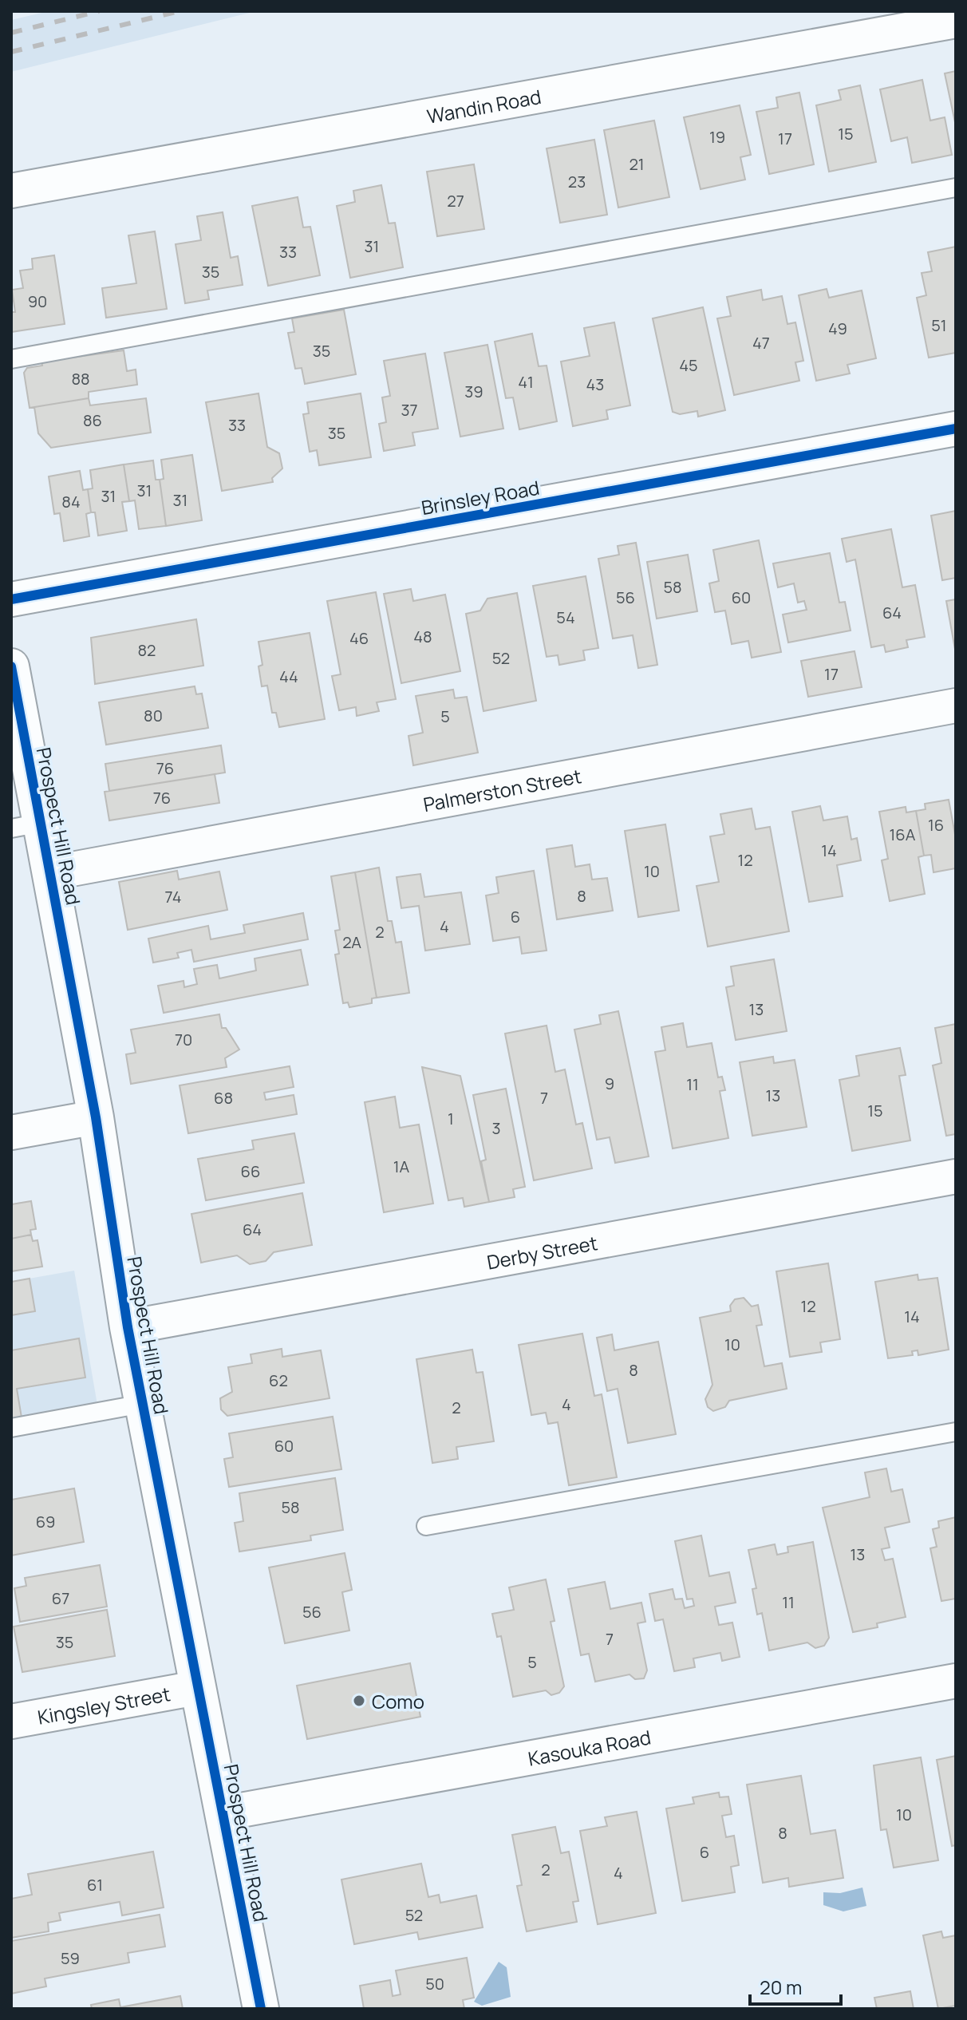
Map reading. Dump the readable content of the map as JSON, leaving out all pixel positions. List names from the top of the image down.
{
  "streets": {
    "street": [
      "Wandin Road",
      "Brinsley Road",
      "Palmerston Street",
      "Prospect Hill Road",
      "Derby Street",
      "Kingsley Street",
      "Kasouka Road"
    ]
  },
  "crossings": [
    ["Palmerston Street", "Prospect Hill Road"],
    ["Prospect Hill Road", "Derby Street"],
    ["Prospect Hill Road", "Kingsley Street"],
    ["Prospect Hill Road", "Kasouka Road"]
  ],
  "places": ["Como"],
  "house_numbers": [
    "15",
    "19",
    "17",
    "21",
    "23",
    "27",
    "31",
    "33",
    "35",
    "90",
    "51",
    "49",
    "47",
    "35",
    "45",
    "88",
    "41",
    "43",
    "39",
    "37",
    "86",
    "33",
    "35",
    "31",
    "31",
    "31",
    "84",
    "58",
    "56",
    "60",
    "64",
    "54",
    "48",
    "46",
    "82",
    "52",
    "17",
    "44",
    "80",
    "5",
    "76",
    "76",
    "16",
    "16A",
    "14",
    "12",
    "10",
    "8",
    "74",
    "6",
    "4",
    "2",
    "2A",
    "13",
    "70",
    "9",
    "11",
    "13",
    "68",
    "7",
    "15",
    "1",
    "3",
    "1A",
    "66",
    "64",
    "12",
    "14",
    "10",
    "8",
    "62",
    "4",
    "2",
    "60",
    "58",
    "69",
    "13",
    "67",
    "11",
    "56",
    "7",
    "35",
    "5",
    "10",
    "8",
    "6",
    "2",
    "4",
    "61",
    "52",
    "59",
    "50"
  ],
  "scale_bar": "20 m"
}
